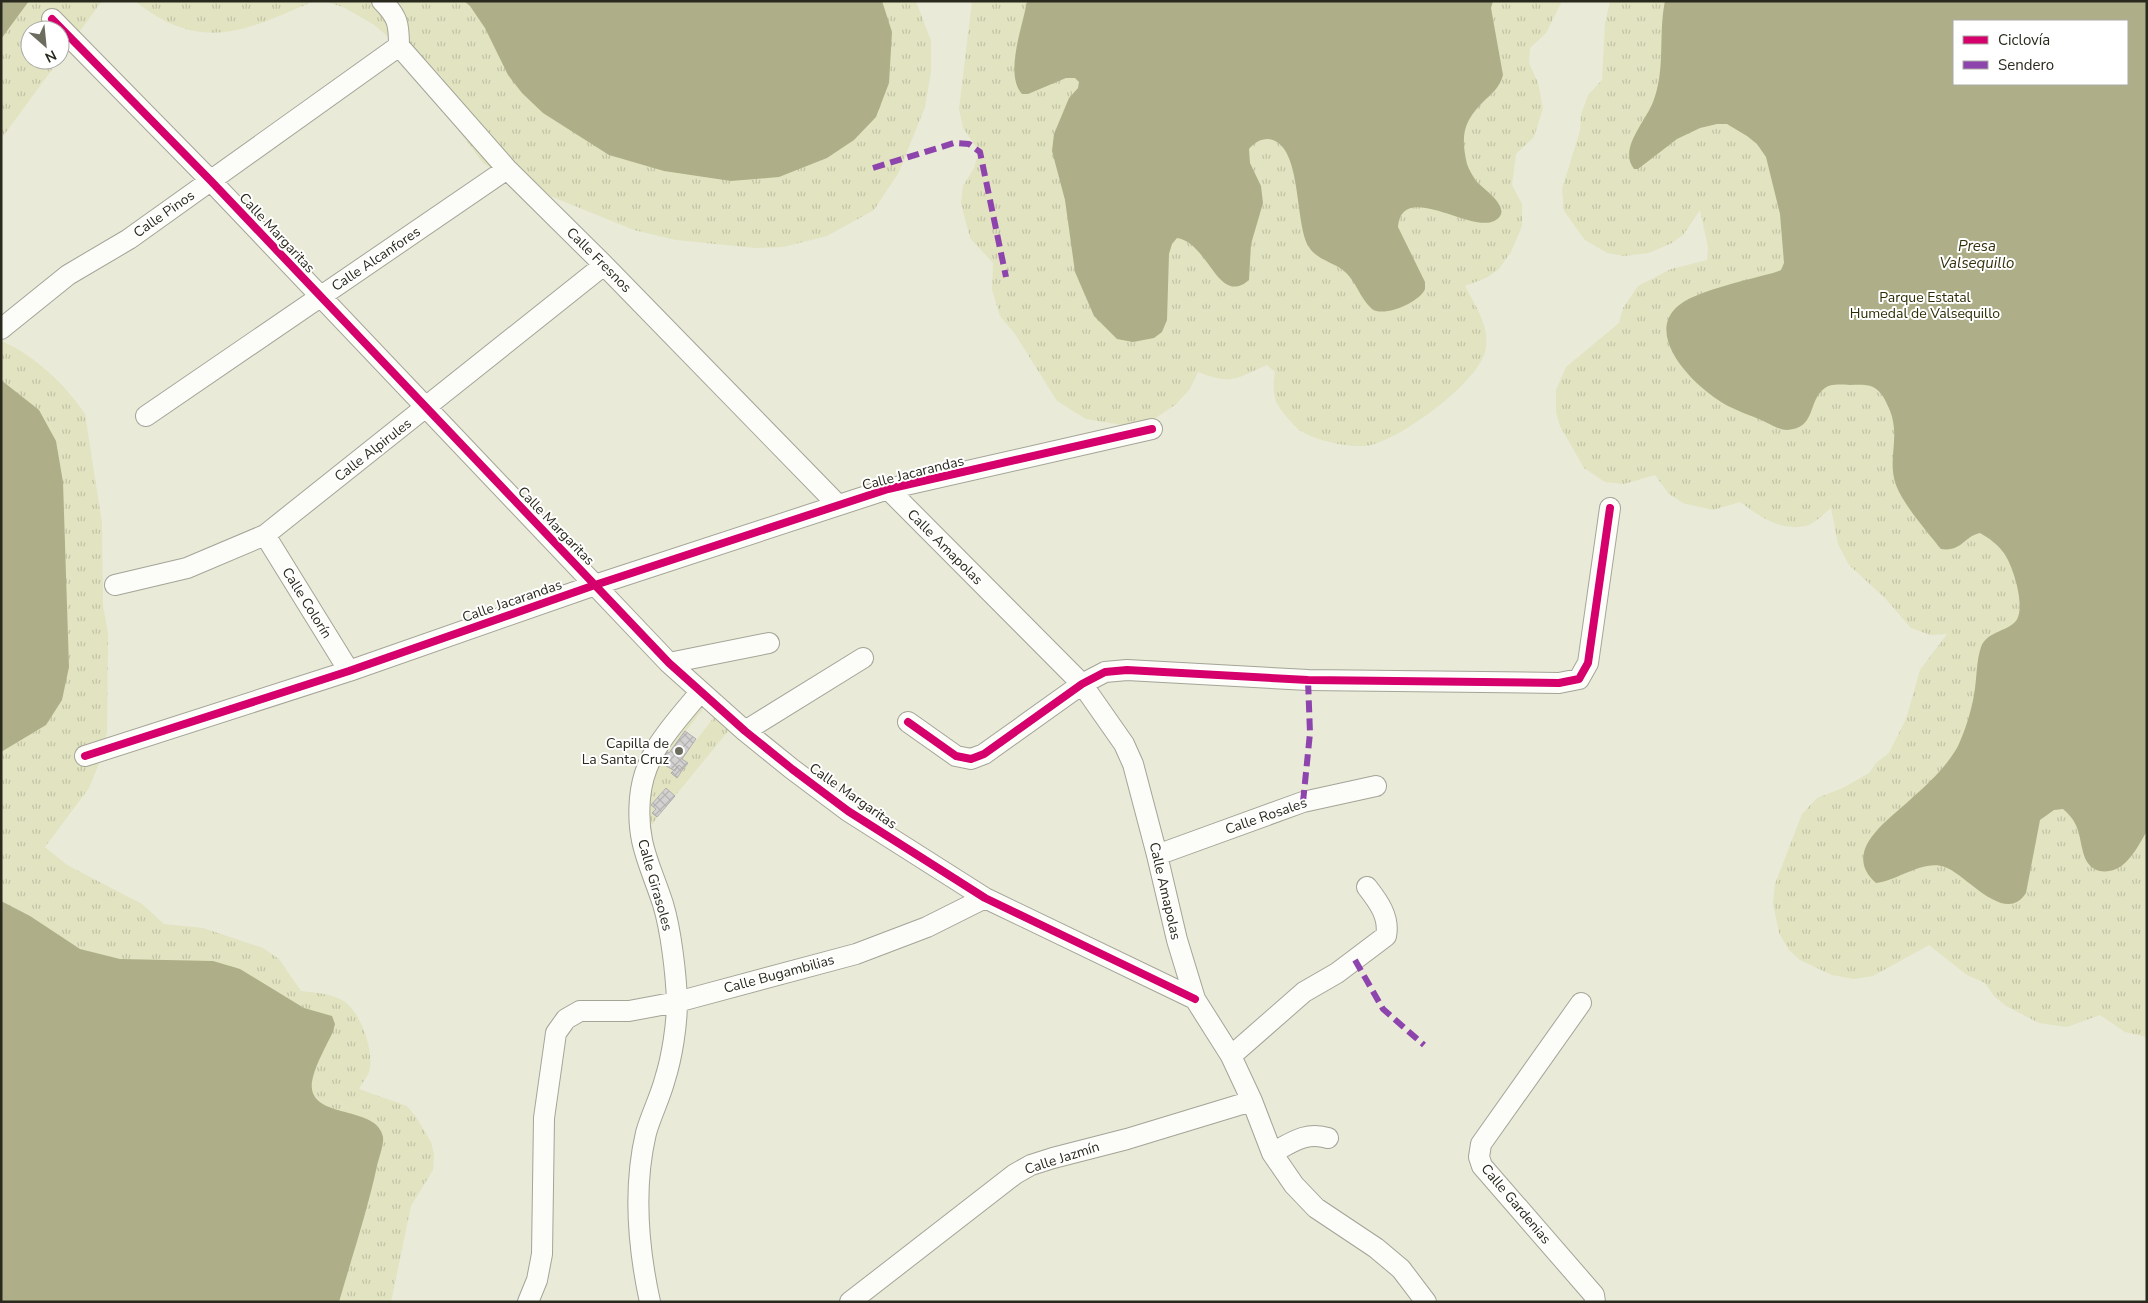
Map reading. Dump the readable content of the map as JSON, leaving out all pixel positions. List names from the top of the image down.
{
  "streets": {
    "street": [
      "Calle Pinos",
      "Calle Margaritas",
      "Calle Alcanfores",
      "Calle Fresnos",
      "Calle Alpirules",
      "Calle Jacarandas",
      "Calle Amapolas",
      "Calle Colorín",
      "Calle Rosales",
      "Calle Girasoles",
      "Calle Bugambilias",
      "Calle Jazmín",
      "Calle Gardenias"
    ]
  },
  "crossings": [
    ["Calle Pinos", "Calle Margaritas"],
    ["Calle Pinos", "Calle Fresnos"],
    ["Calle Margaritas", "Calle Alcanfores"],
    ["Calle Margaritas", "Calle Alpirules"],
    ["Calle Margaritas", "Calle Jacarandas"],
    ["Calle Margaritas", "Calle Amapolas"],
    ["Calle Margaritas", "Calle Girasoles"],
    ["Calle Margaritas", "Calle Bugambilias"],
    ["Calle Alcanfores", "Calle Fresnos"],
    ["Calle Fresnos", "Calle Alpirules"],
    ["Calle Fresnos", "Calle Jacarandas"],
    ["Calle Alpirules", "Calle Colorín"],
    ["Calle Jacarandas", "Calle Amapolas"],
    ["Calle Jacarandas", "Calle Colorín"],
    ["Calle Amapolas", "Calle Rosales"],
    ["Calle Amapolas", "Calle Jazmín"],
    ["Calle Girasoles", "Calle Bugambilias"]
  ],
  "water": ["Presa Valsequillo"],
  "parks": ["Parque Estatal Humedal de Valsequillo"],
  "places": ["Capilla de La Santa Cruz"],
  "legend": ["Ciclovía", "Sendero"],
  "north": "bottom right"
}
